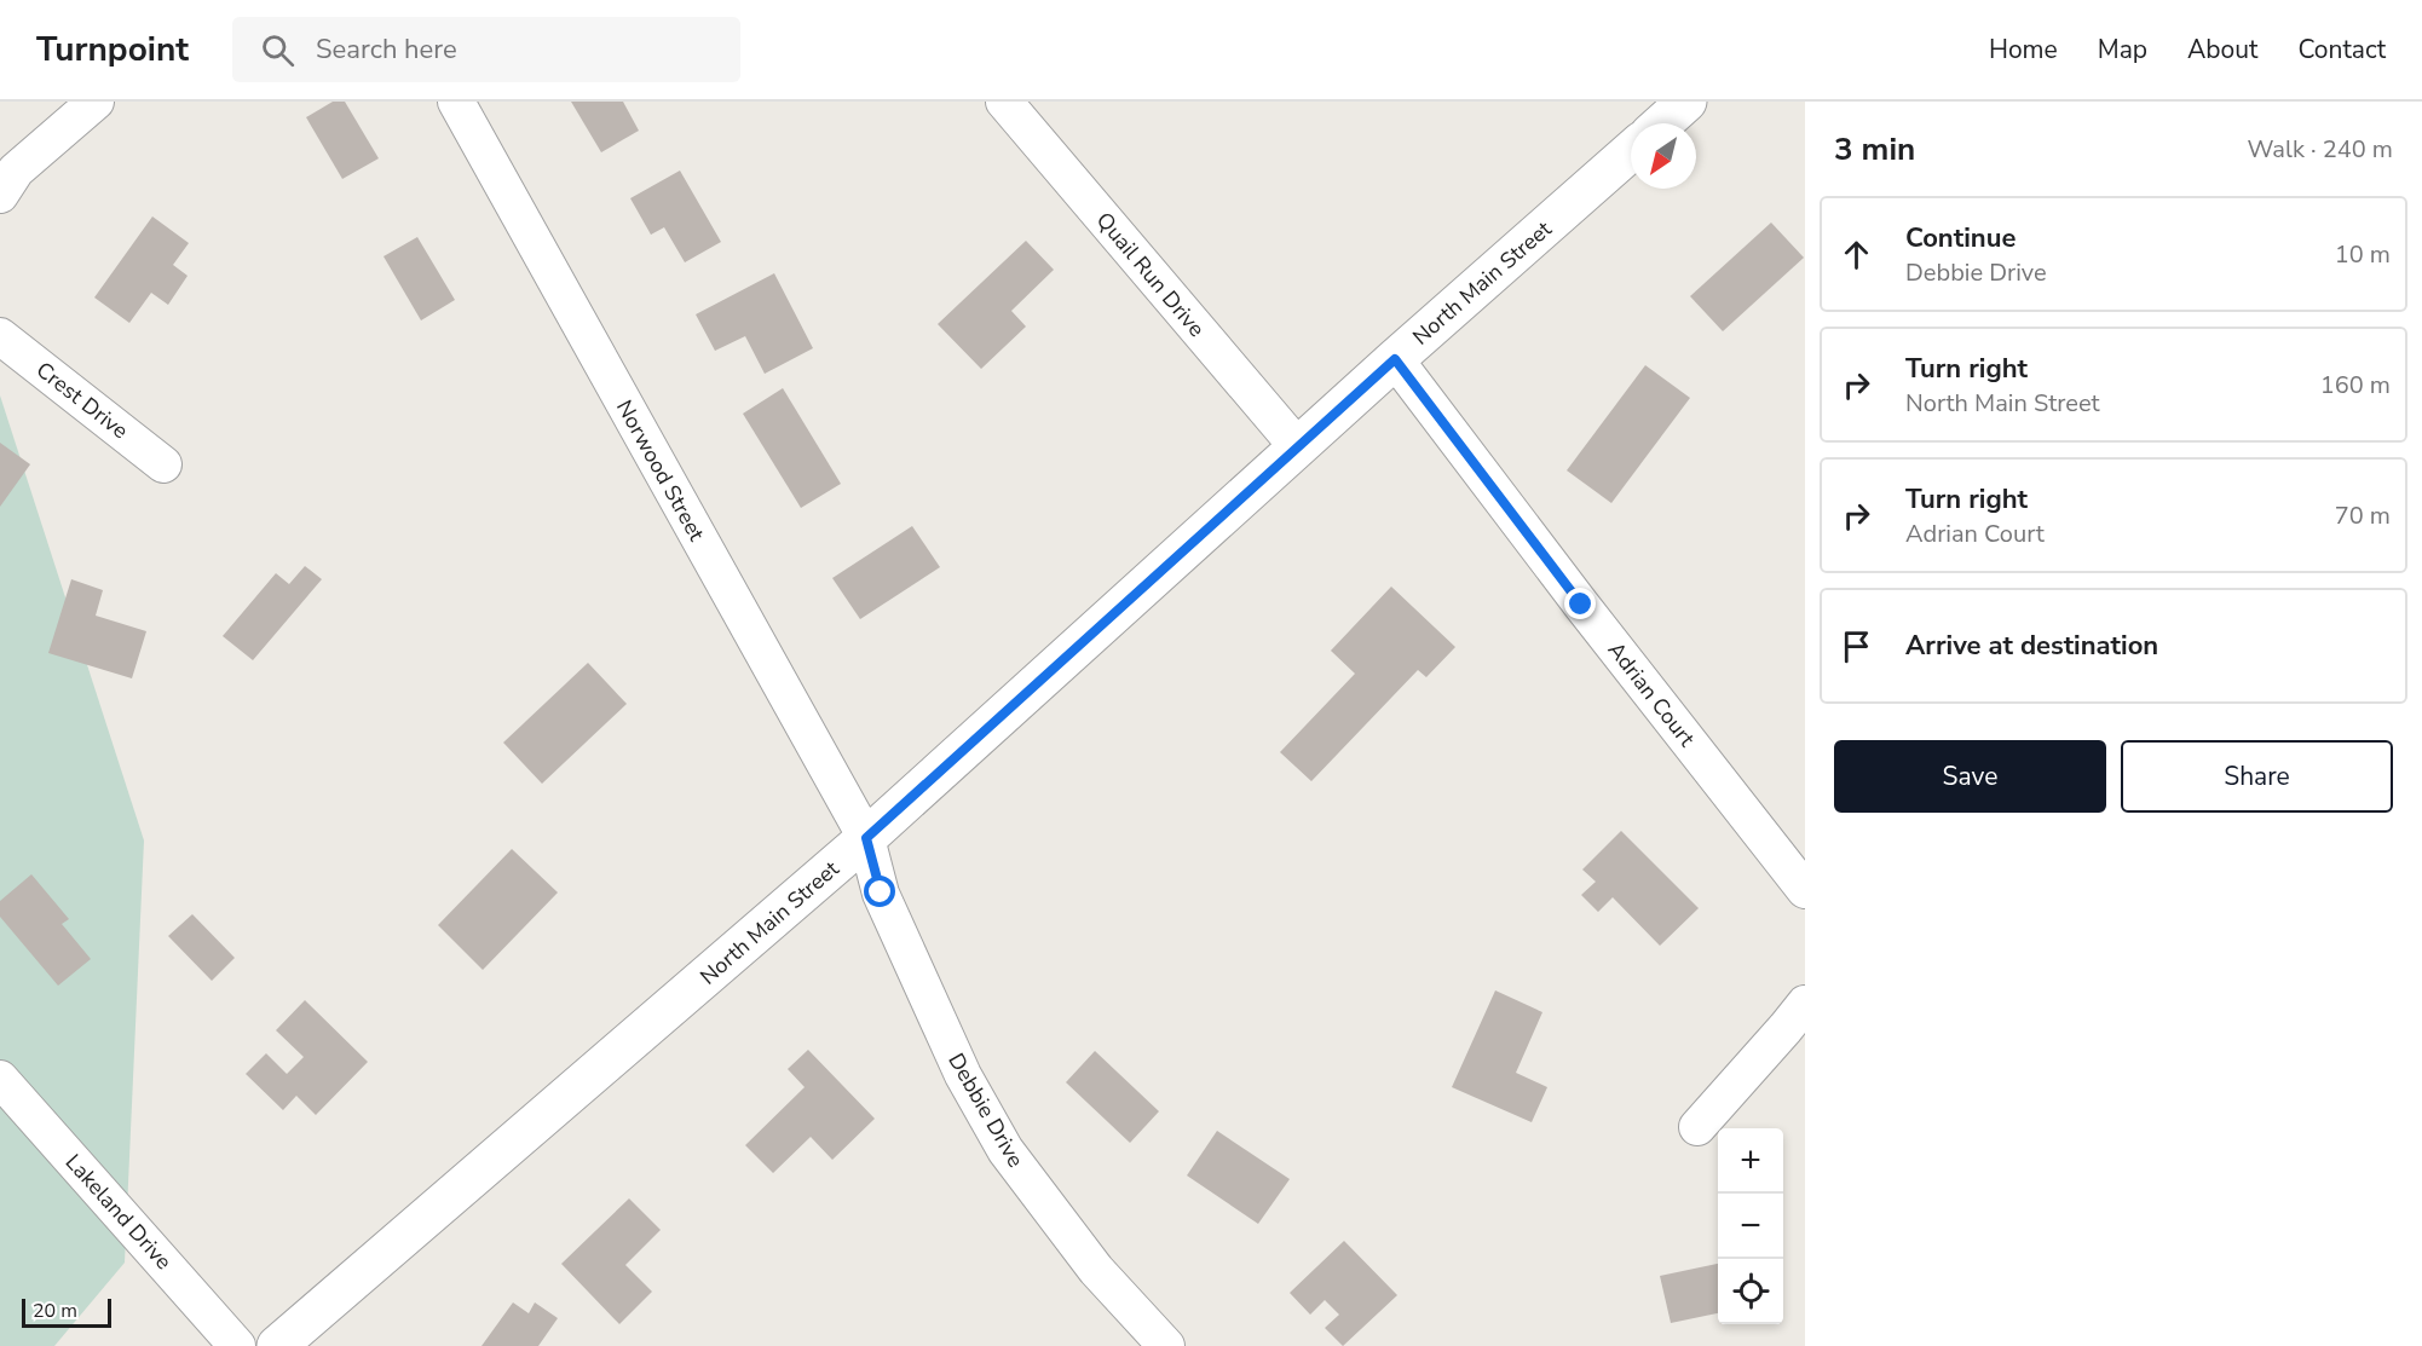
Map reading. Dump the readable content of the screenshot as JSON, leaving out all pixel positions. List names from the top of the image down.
{
  "streets": {
    "street": [
      "Quail Run Drive",
      "North Main Street",
      "Crest Drive",
      "Norwood Street",
      "Adrian Court",
      "Debbie Drive",
      "Lakeland Drive"
    ]
  },
  "crossings": [
    ["Quail Run Drive", "North Main Street"],
    ["North Main Street", "Norwood Street"],
    ["North Main Street", "Adrian Court"],
    ["North Main Street", "Debbie Drive"],
    ["Norwood Street", "Debbie Drive"]
  ],
  "scale_bar": "20 m",
  "north": "bottom left",
  "page": {
    "header": "Turnpoint",
    "search": "Search here",
    "nav": [
      "Home",
      "Map",
      "About",
      "Contact"
    ],
    "heading": ["3 min", "Walk · 240 m"],
    "list": [
      ["Continue", "Debbie Drive", "10 m"],
      ["Turn right", "North Main Street", "160 m"],
      ["Turn right", "Adrian Court", "70 m"],
      "Arrive at destination"
    ],
    "buttons": ["Save", "Share"],
    "map_buttons": ["+", "−"],
    "scale": "20 m"
  }
}
